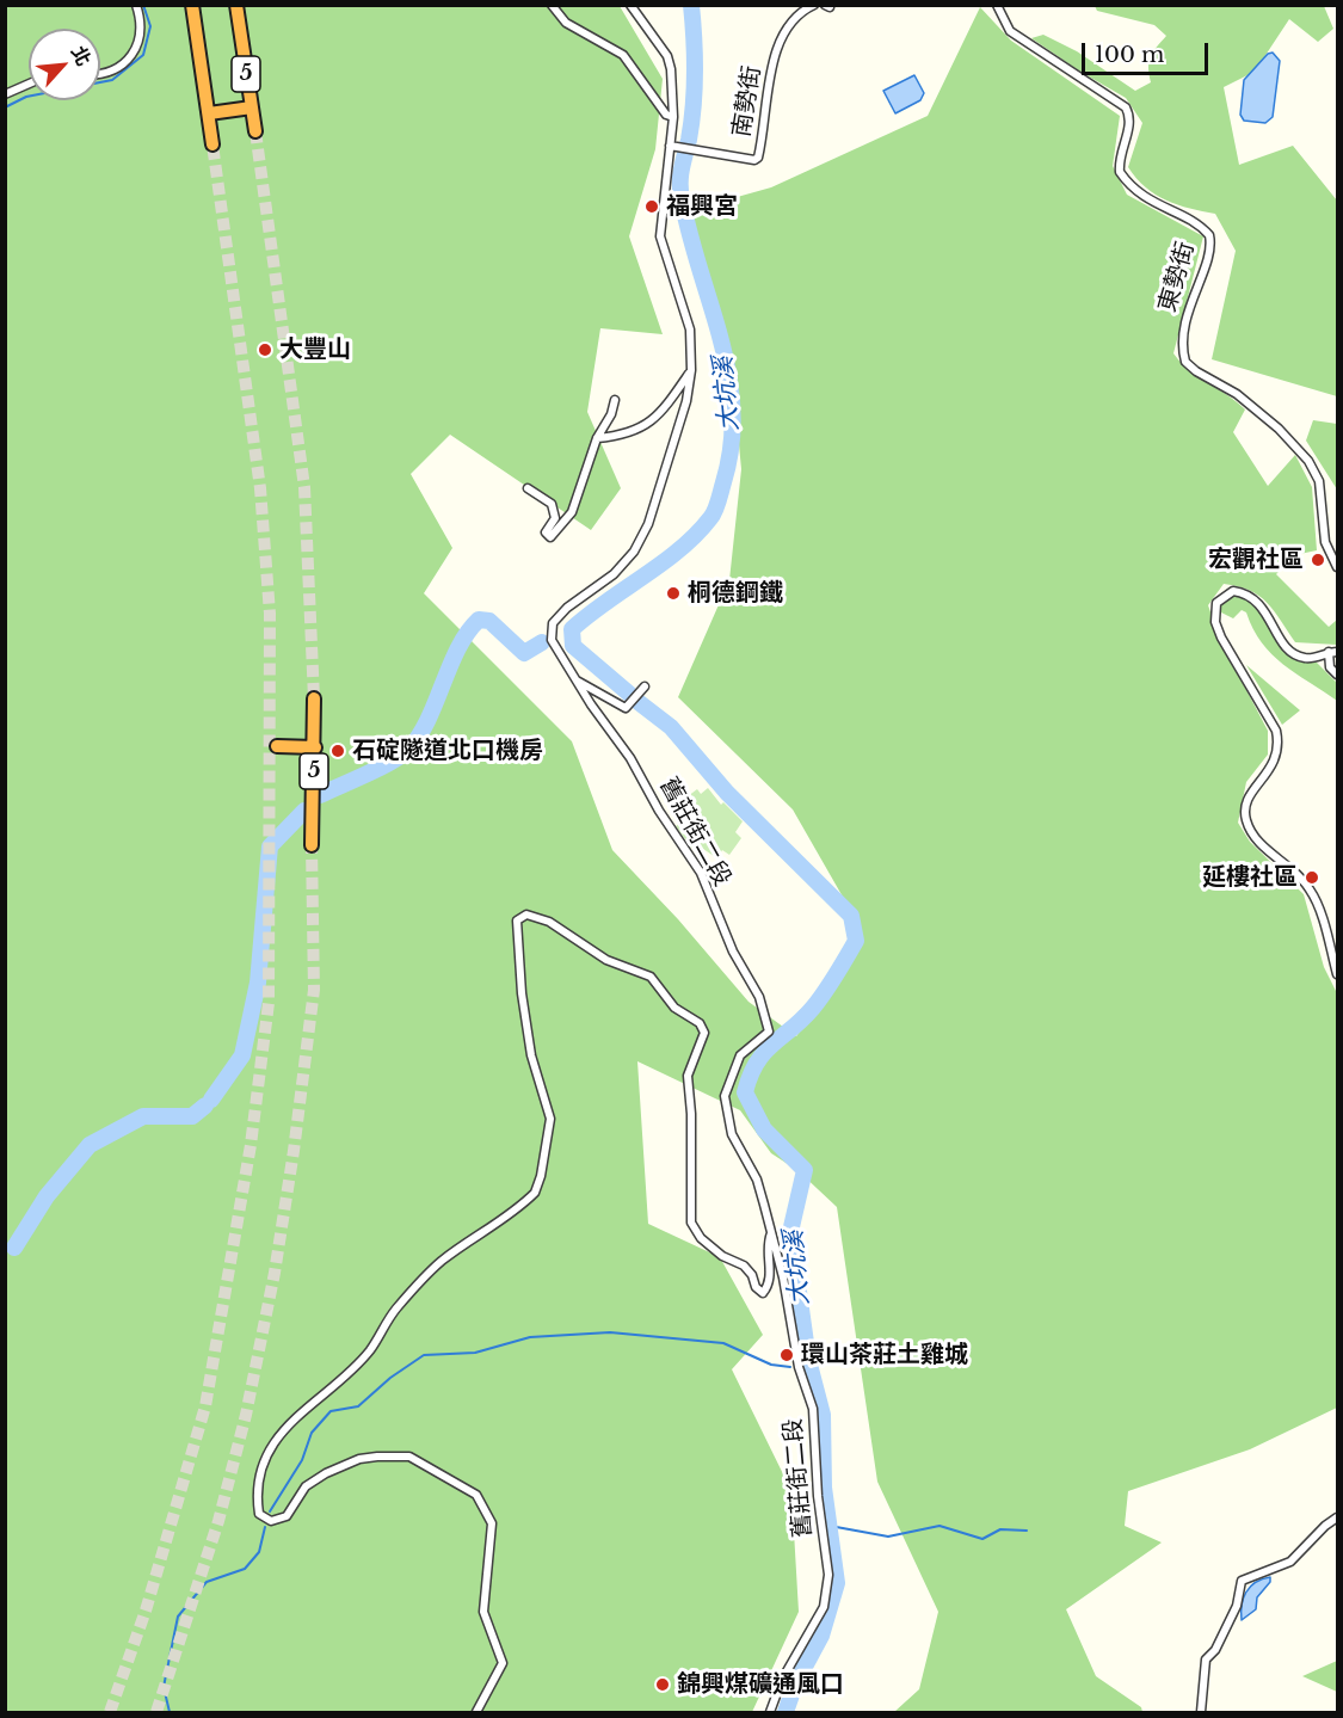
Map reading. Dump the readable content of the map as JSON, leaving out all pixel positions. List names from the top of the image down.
{
  "streets": {
    "highway": ["5"],
    "street": ["南勢街", "東勢街", "舊莊街二段"]
  },
  "crossings": [
    ["南勢街", "舊莊街二段"]
  ],
  "water": ["大坑溪"],
  "places": [
    "福興宮",
    "大豐山",
    "宏觀社區",
    "桐德鋼鐵",
    "石碇隧道北口機房",
    "延樓社區",
    "環山茶莊土雞城",
    "錦興煤礦通風口"
  ],
  "scale_bar": "100 m",
  "north": "top right"
}
